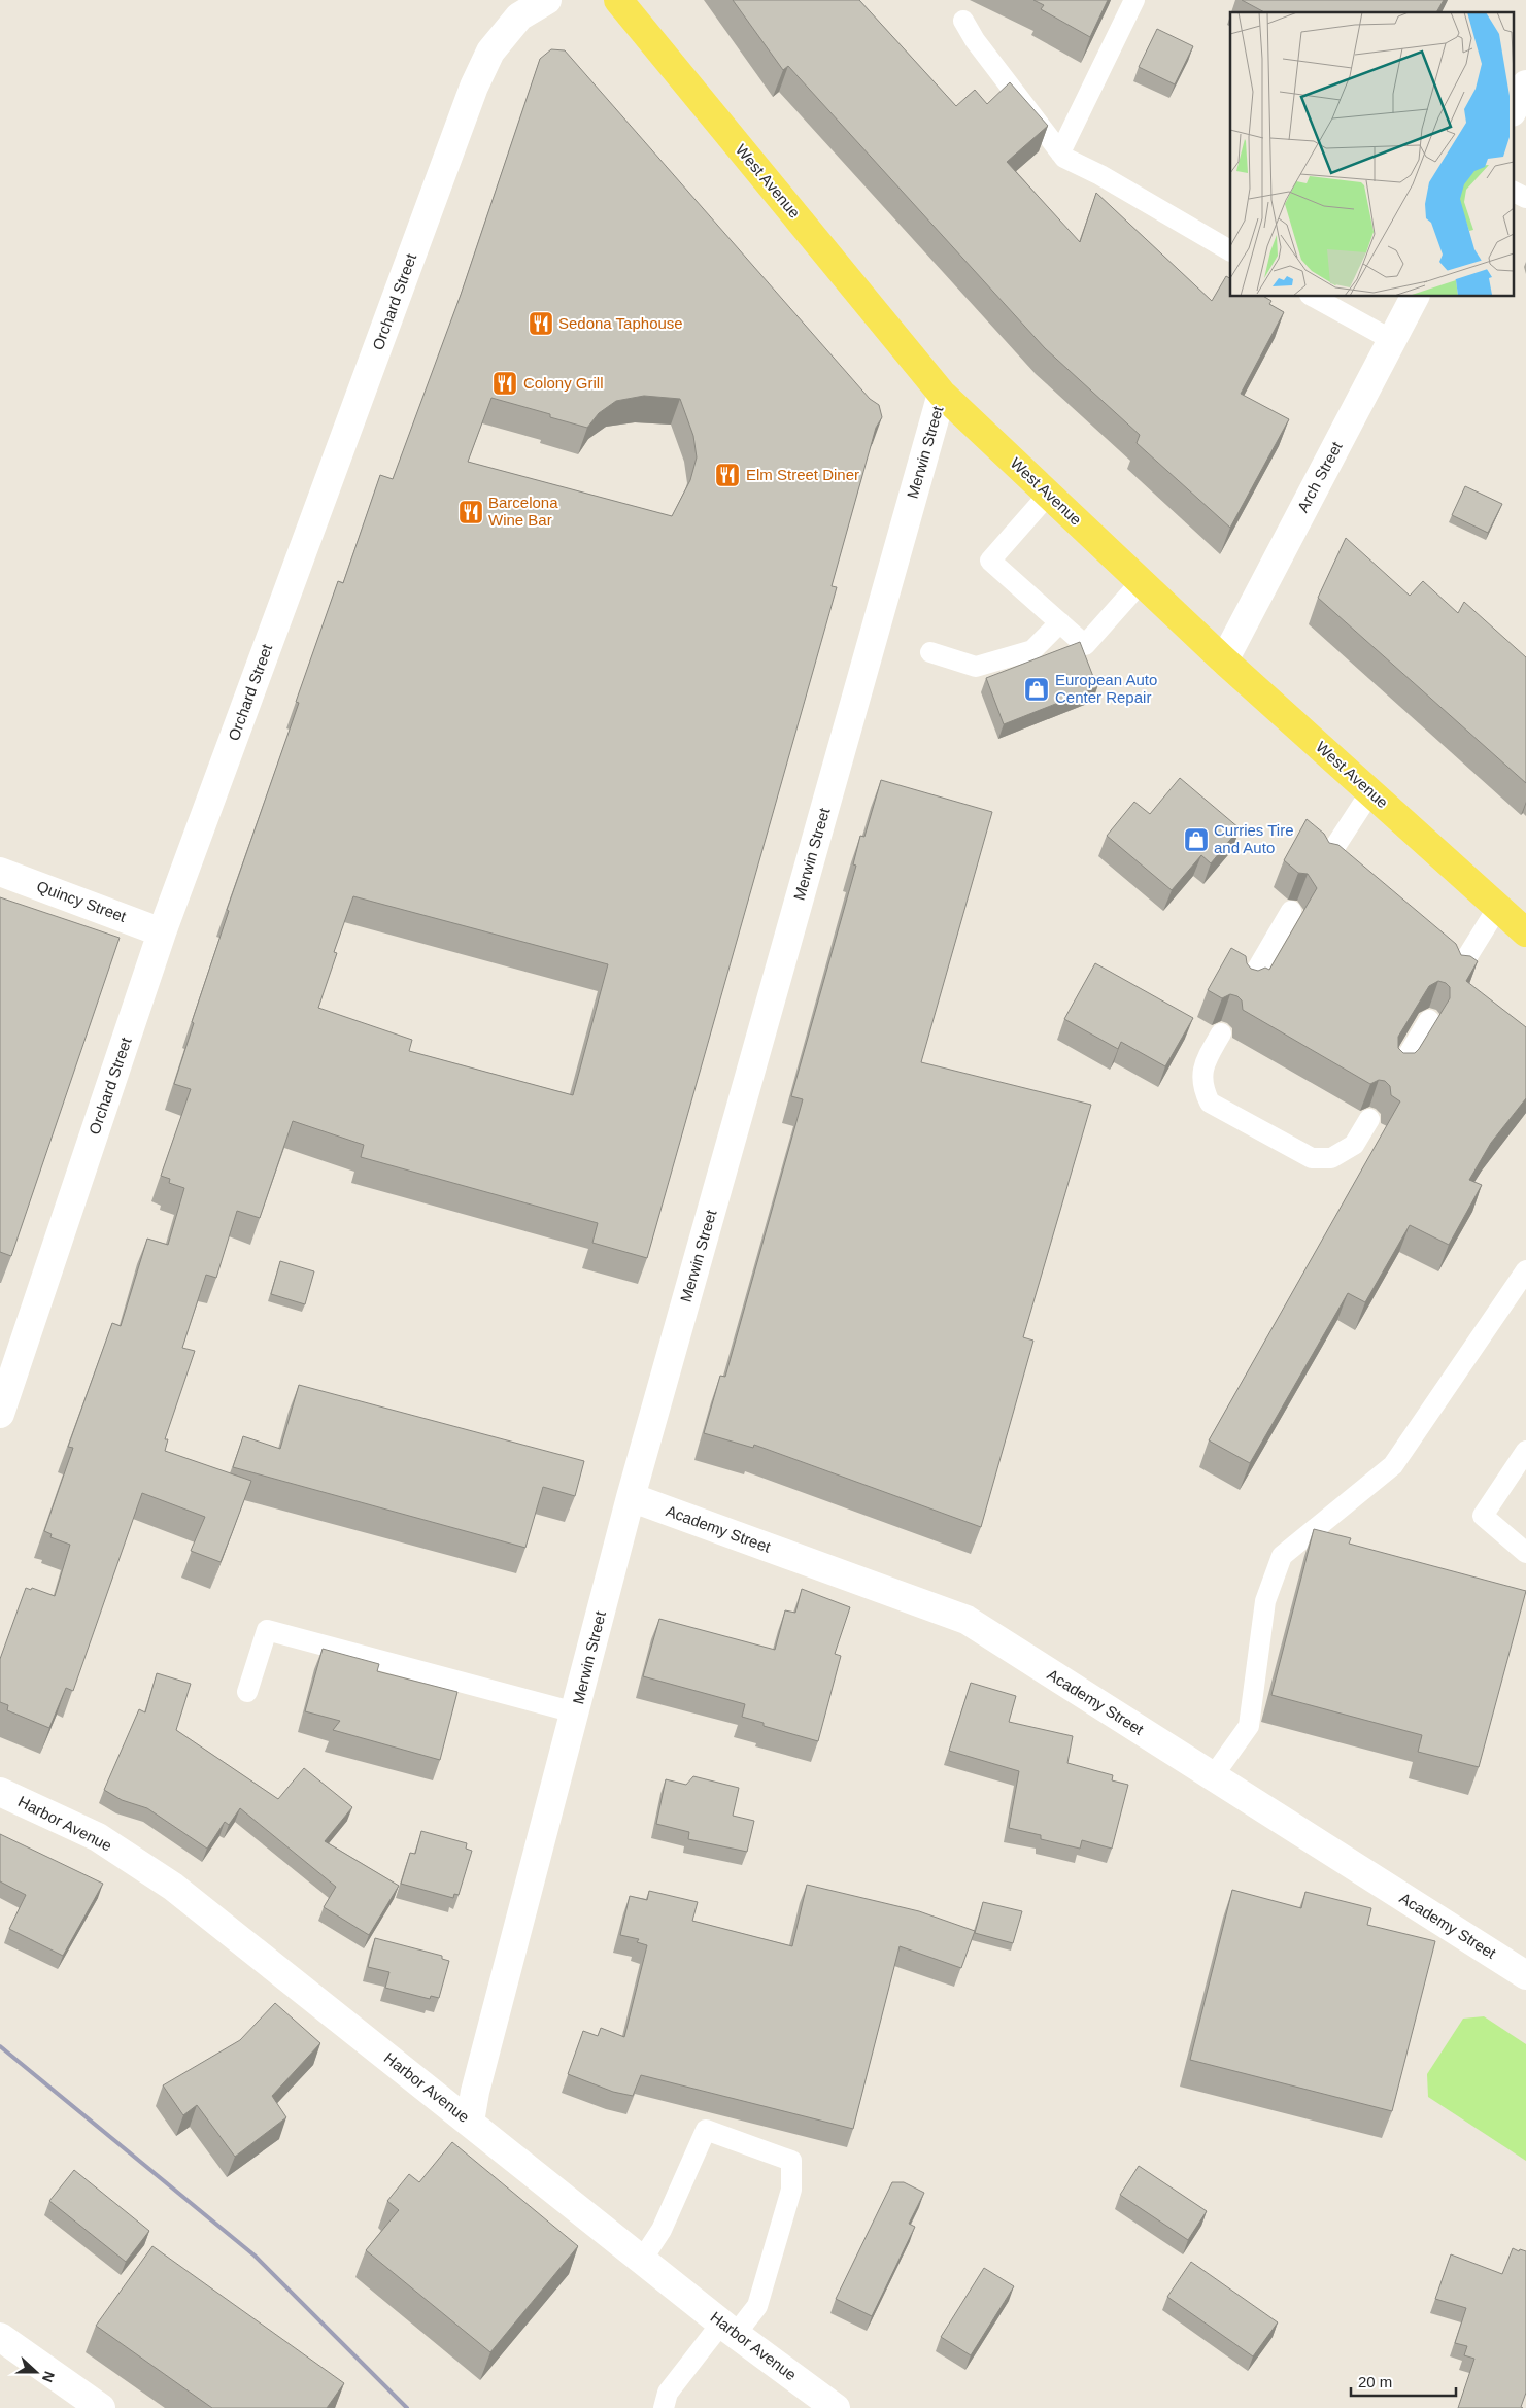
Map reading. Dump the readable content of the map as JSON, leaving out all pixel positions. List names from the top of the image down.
{
  "streets": {
    "main road": ["West Avenue"],
    "street": [
      "Orchard Street",
      "Merwin Street",
      "Arch Street",
      "Quincy Street",
      "Academy Street",
      "Harbor Avenue"
    ]
  },
  "crossings": [
    ["West Avenue", "Merwin Street"],
    ["West Avenue", "Arch Street"],
    ["Orchard Street", "Quincy Street"],
    ["Merwin Street", "Academy Street"],
    ["Merwin Street", "Harbor Avenue"]
  ],
  "places": {
    "restaurant": [
      "Sedona Taphouse",
      "Colony Grill",
      "Elm Street Diner",
      "Barcelona Wine Bar"
    ],
    "shop": ["European Auto Center Repair", "Curries Tire and Auto"]
  },
  "scale_bar": "20 m",
  "north": "right"
}
